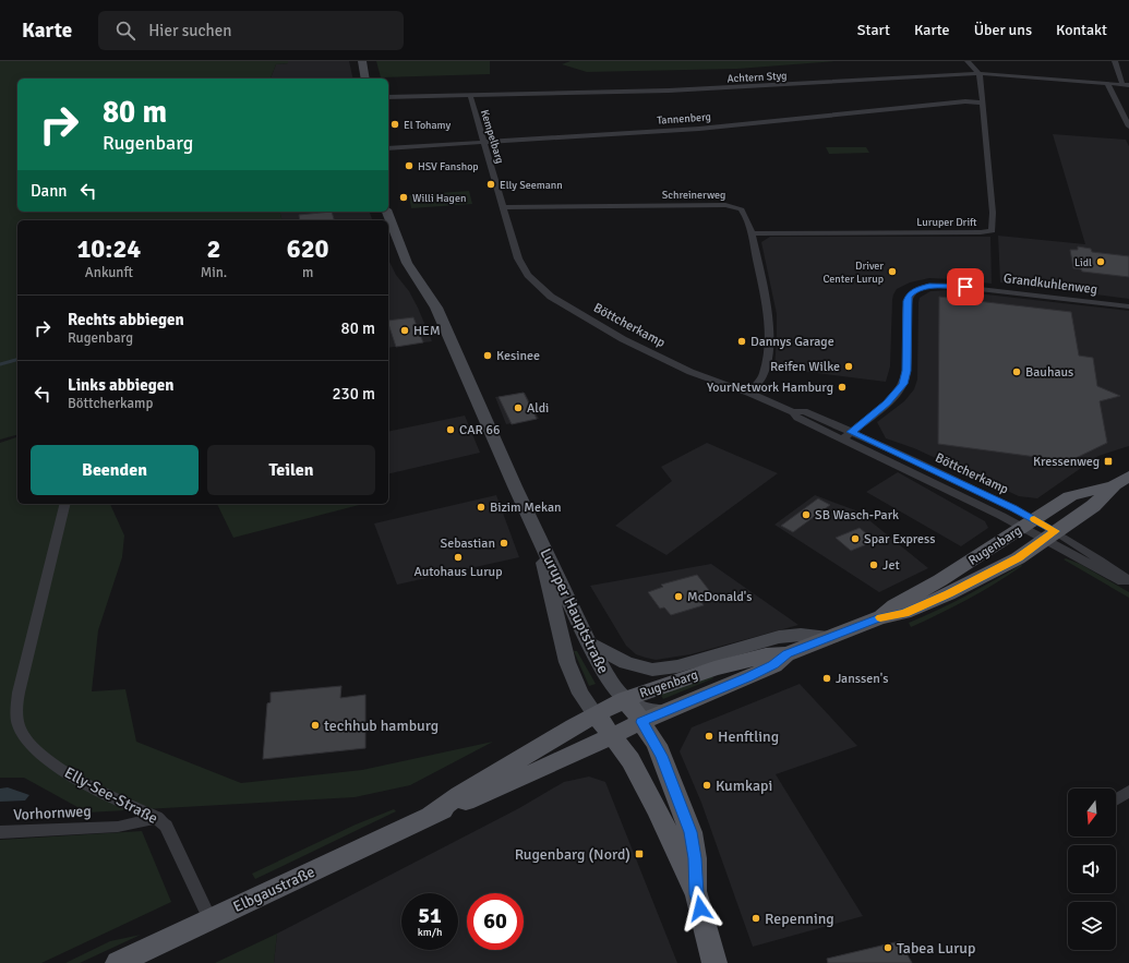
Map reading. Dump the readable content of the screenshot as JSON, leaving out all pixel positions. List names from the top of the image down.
{
  "streets": {
    "main road": ["Rugenbarg", "Luruper Hauptstraße", "Elbgaustraße"],
    "street": [
      "Achtern Styg",
      "Tannenberg",
      "Kempelbarg",
      "Schreinerweg",
      "Luruper Drift",
      "Grandkuhlenweg",
      "Böttcherkamp",
      "Elly-See-Straße",
      "Vorhornweg"
    ]
  },
  "crossings": [
    ["Achtern Styg", "Kempelbarg"],
    ["Achtern Styg", "Luruper Drift"],
    ["Tannenberg", "Kempelbarg"],
    ["Tannenberg", "Luruper Drift"],
    ["Kempelbarg", "Schreinerweg"],
    ["Kempelbarg", "Böttcherkamp"],
    ["Schreinerweg", "Luruper Drift"],
    ["Schreinerweg", "Böttcherkamp"],
    ["Grandkuhlenweg", "Böttcherkamp"],
    ["Böttcherkamp", "Rugenbarg"],
    ["Rugenbarg", "Luruper Hauptstraße"],
    ["Rugenbarg", "Elbgaustraße"],
    ["Luruper Hauptstraße", "Elbgaustraße"],
    ["Elly-See-Straße", "Vorhornweg"],
    ["Elly-See-Straße", "Elbgaustraße"]
  ],
  "places": {
    "other": [
      "El Tohamy",
      "HSV Fanshop",
      "Elly Seemann",
      "Willi Hagen",
      "Lidl",
      "Driver Center Lurup",
      "HEM",
      "Dannys Garage",
      "Kesinee",
      "Reifen Wilke",
      "Bauhaus",
      "YourNetwork Hamburg",
      "Aldi",
      "CAR 66",
      "Bizim Mekan",
      "SB Wasch-Park",
      "Spar Express",
      "Sebastian",
      "Autohaus Lurup",
      "Jet",
      "McDonald's",
      "Janssen's",
      "techhub hamburg",
      "Henftling",
      "Kumkapi",
      "Repenning",
      "Tabea Lurup"
    ],
    "transit": ["Kressenweg", "Rugenbarg (Nord)"]
  },
  "north": "bottom",
  "page": {
    "header": "Karte",
    "search": "Hier suchen",
    "nav": [
      "Start",
      "Karte",
      "Über uns",
      "Kontakt"
    ],
    "turn": ["80 m", "Rugenbarg"],
    "then": "Dann",
    "eta": [
      "10:24",
      "Ankunft",
      "2",
      "Min.",
      "620",
      "m"
    ],
    "list": [
      {
        "name": "Rechts abbiegen",
        "note": "Rugenbarg",
        "value": "80 m"
      },
      {
        "name": "Links abbiegen",
        "note": "Böttcherkamp",
        "value": "230 m"
      }
    ],
    "buttons": ["Beenden", "Teilen"],
    "speed": "51 km/h",
    "limit": "60"
  }
}
